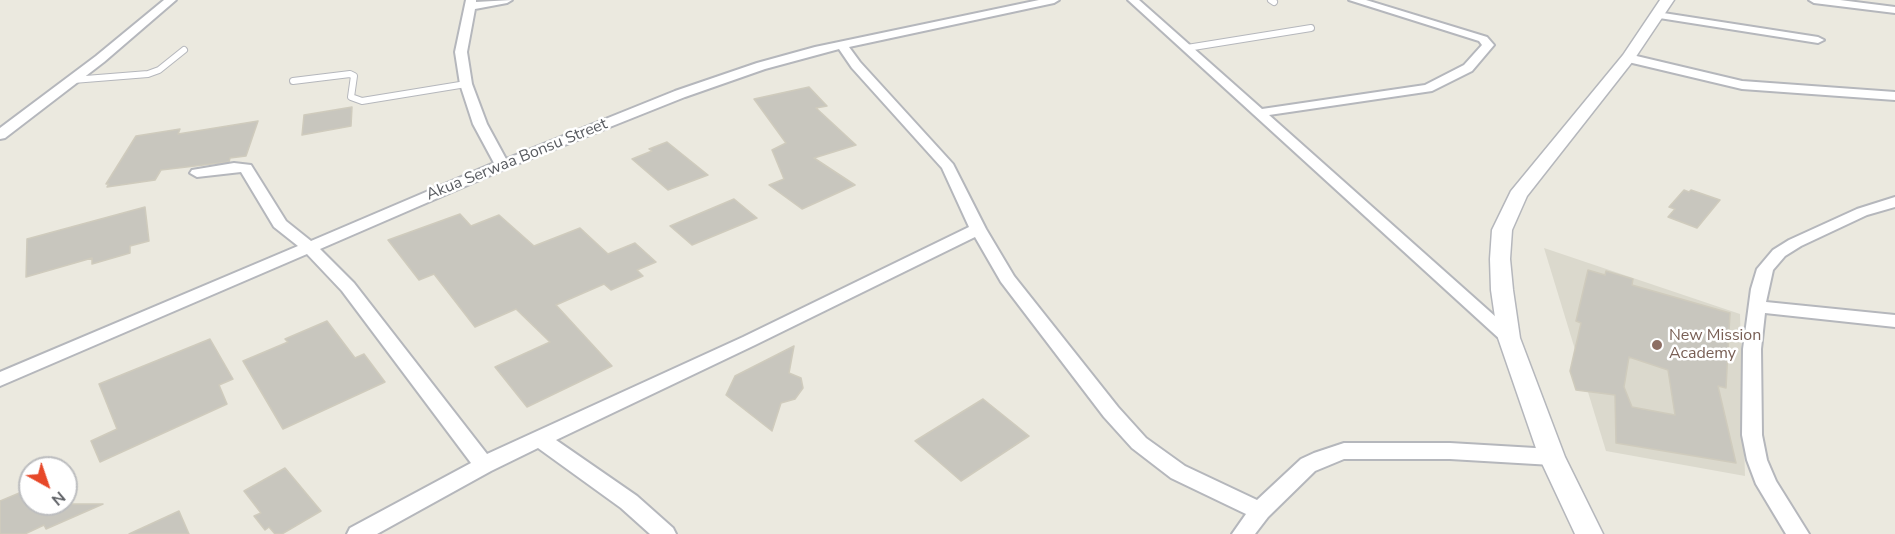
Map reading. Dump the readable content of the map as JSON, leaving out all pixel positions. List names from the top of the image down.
{
  "streets": {
    "street": ["Akua Serwaa Bonsu Street"]
  },
  "places": ["New Mission Academy"],
  "north": "bottom right"
}
